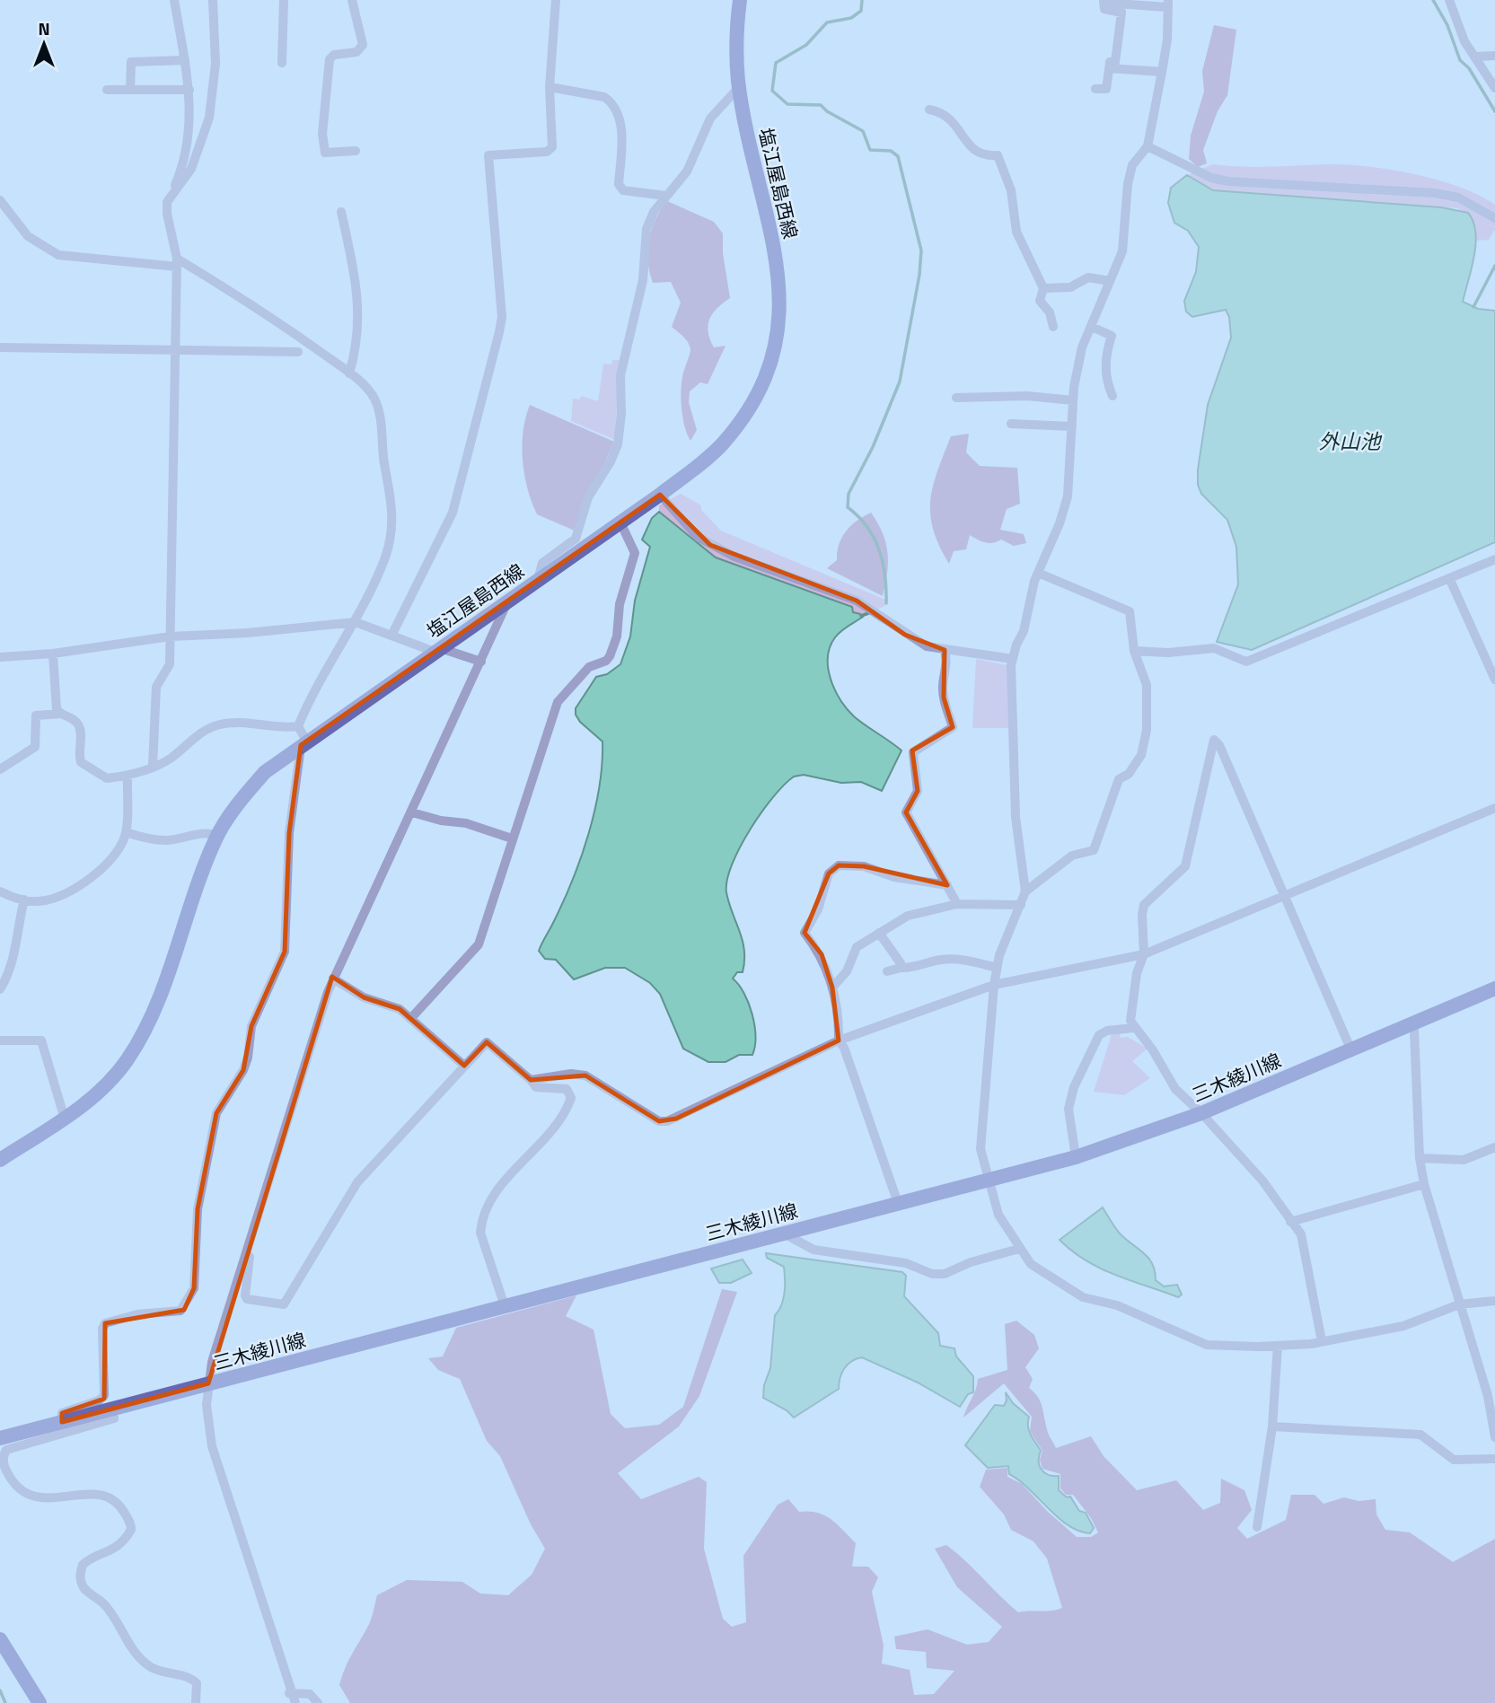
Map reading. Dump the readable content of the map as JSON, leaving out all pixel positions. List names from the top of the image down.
{
  "streets": {
    "main road": ["塩江屋島西線", "三木綾川線"]
  },
  "water": ["外山池"],
  "north": "top"
}
